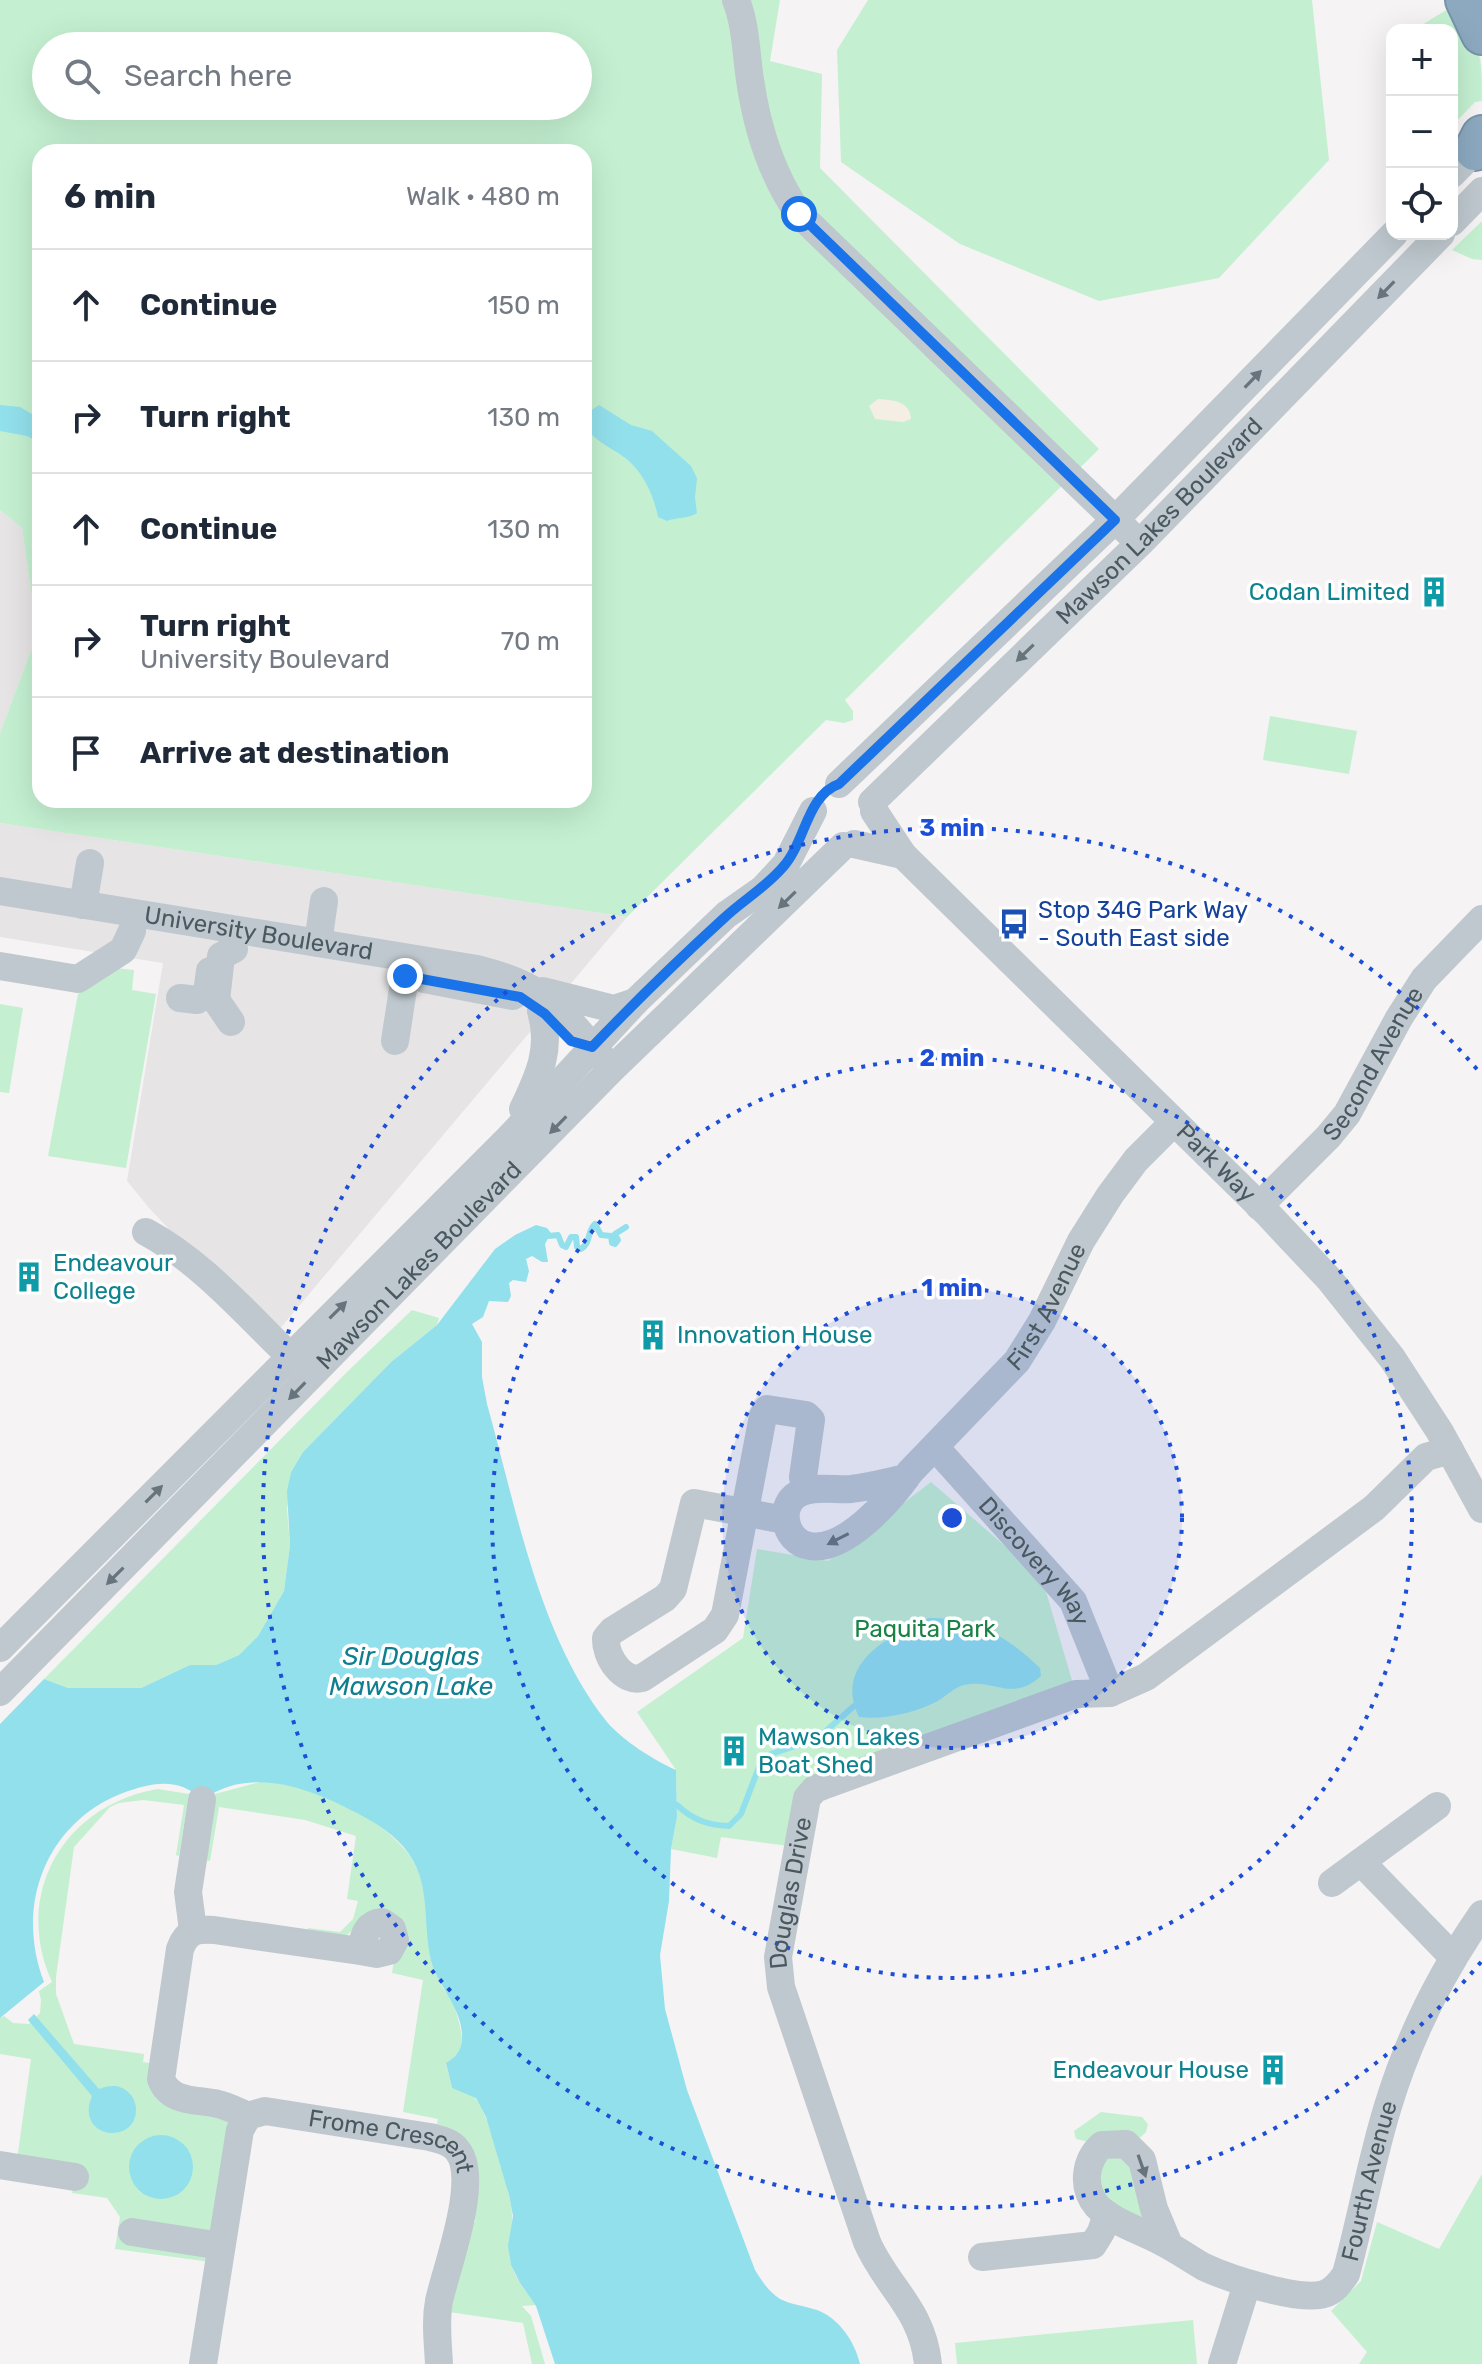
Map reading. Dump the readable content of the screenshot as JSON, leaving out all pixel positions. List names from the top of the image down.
{
  "streets": {
    "street": [
      "Mawson Lakes Boulevard",
      "University Boulevard",
      "Second Avenue",
      "Park Way",
      "First Avenue",
      "Discovery Way",
      "Douglas Drive",
      "Frome Crescent",
      "Fourth Avenue"
    ]
  },
  "crossings": [
    ["Mawson Lakes Boulevard", "University Boulevard"],
    ["Mawson Lakes Boulevard", "Park Way"],
    ["Second Avenue", "Park Way"],
    ["Park Way", "First Avenue"],
    ["Park Way", "Douglas Drive"],
    ["First Avenue", "Discovery Way"],
    ["Discovery Way", "Douglas Drive"]
  ],
  "water": ["Sir Douglas Mawson Lake"],
  "parks": ["Paquita Park"],
  "places": {
    "building": [
      "Codan Limited",
      "Endeavour College",
      "Innovation House",
      "Mawson Lakes Boat Shed",
      "Endeavour House"
    ],
    "bus stop": ["Stop 34G Park Way - South East side"]
  },
  "page": {
    "map_buttons": ["+", "−"],
    "search": "Search here",
    "heading": ["6 min", "Walk · 480 m"],
    "list": [
      ["Continue", "150 m"],
      ["Turn right", "130 m"],
      ["Continue", "130 m"],
      ["Turn right", "University Boulevard", "70 m"],
      "Arrive at destination"
    ]
  },
  "rings": ["3 min", "2 min", "1 min"]
}
